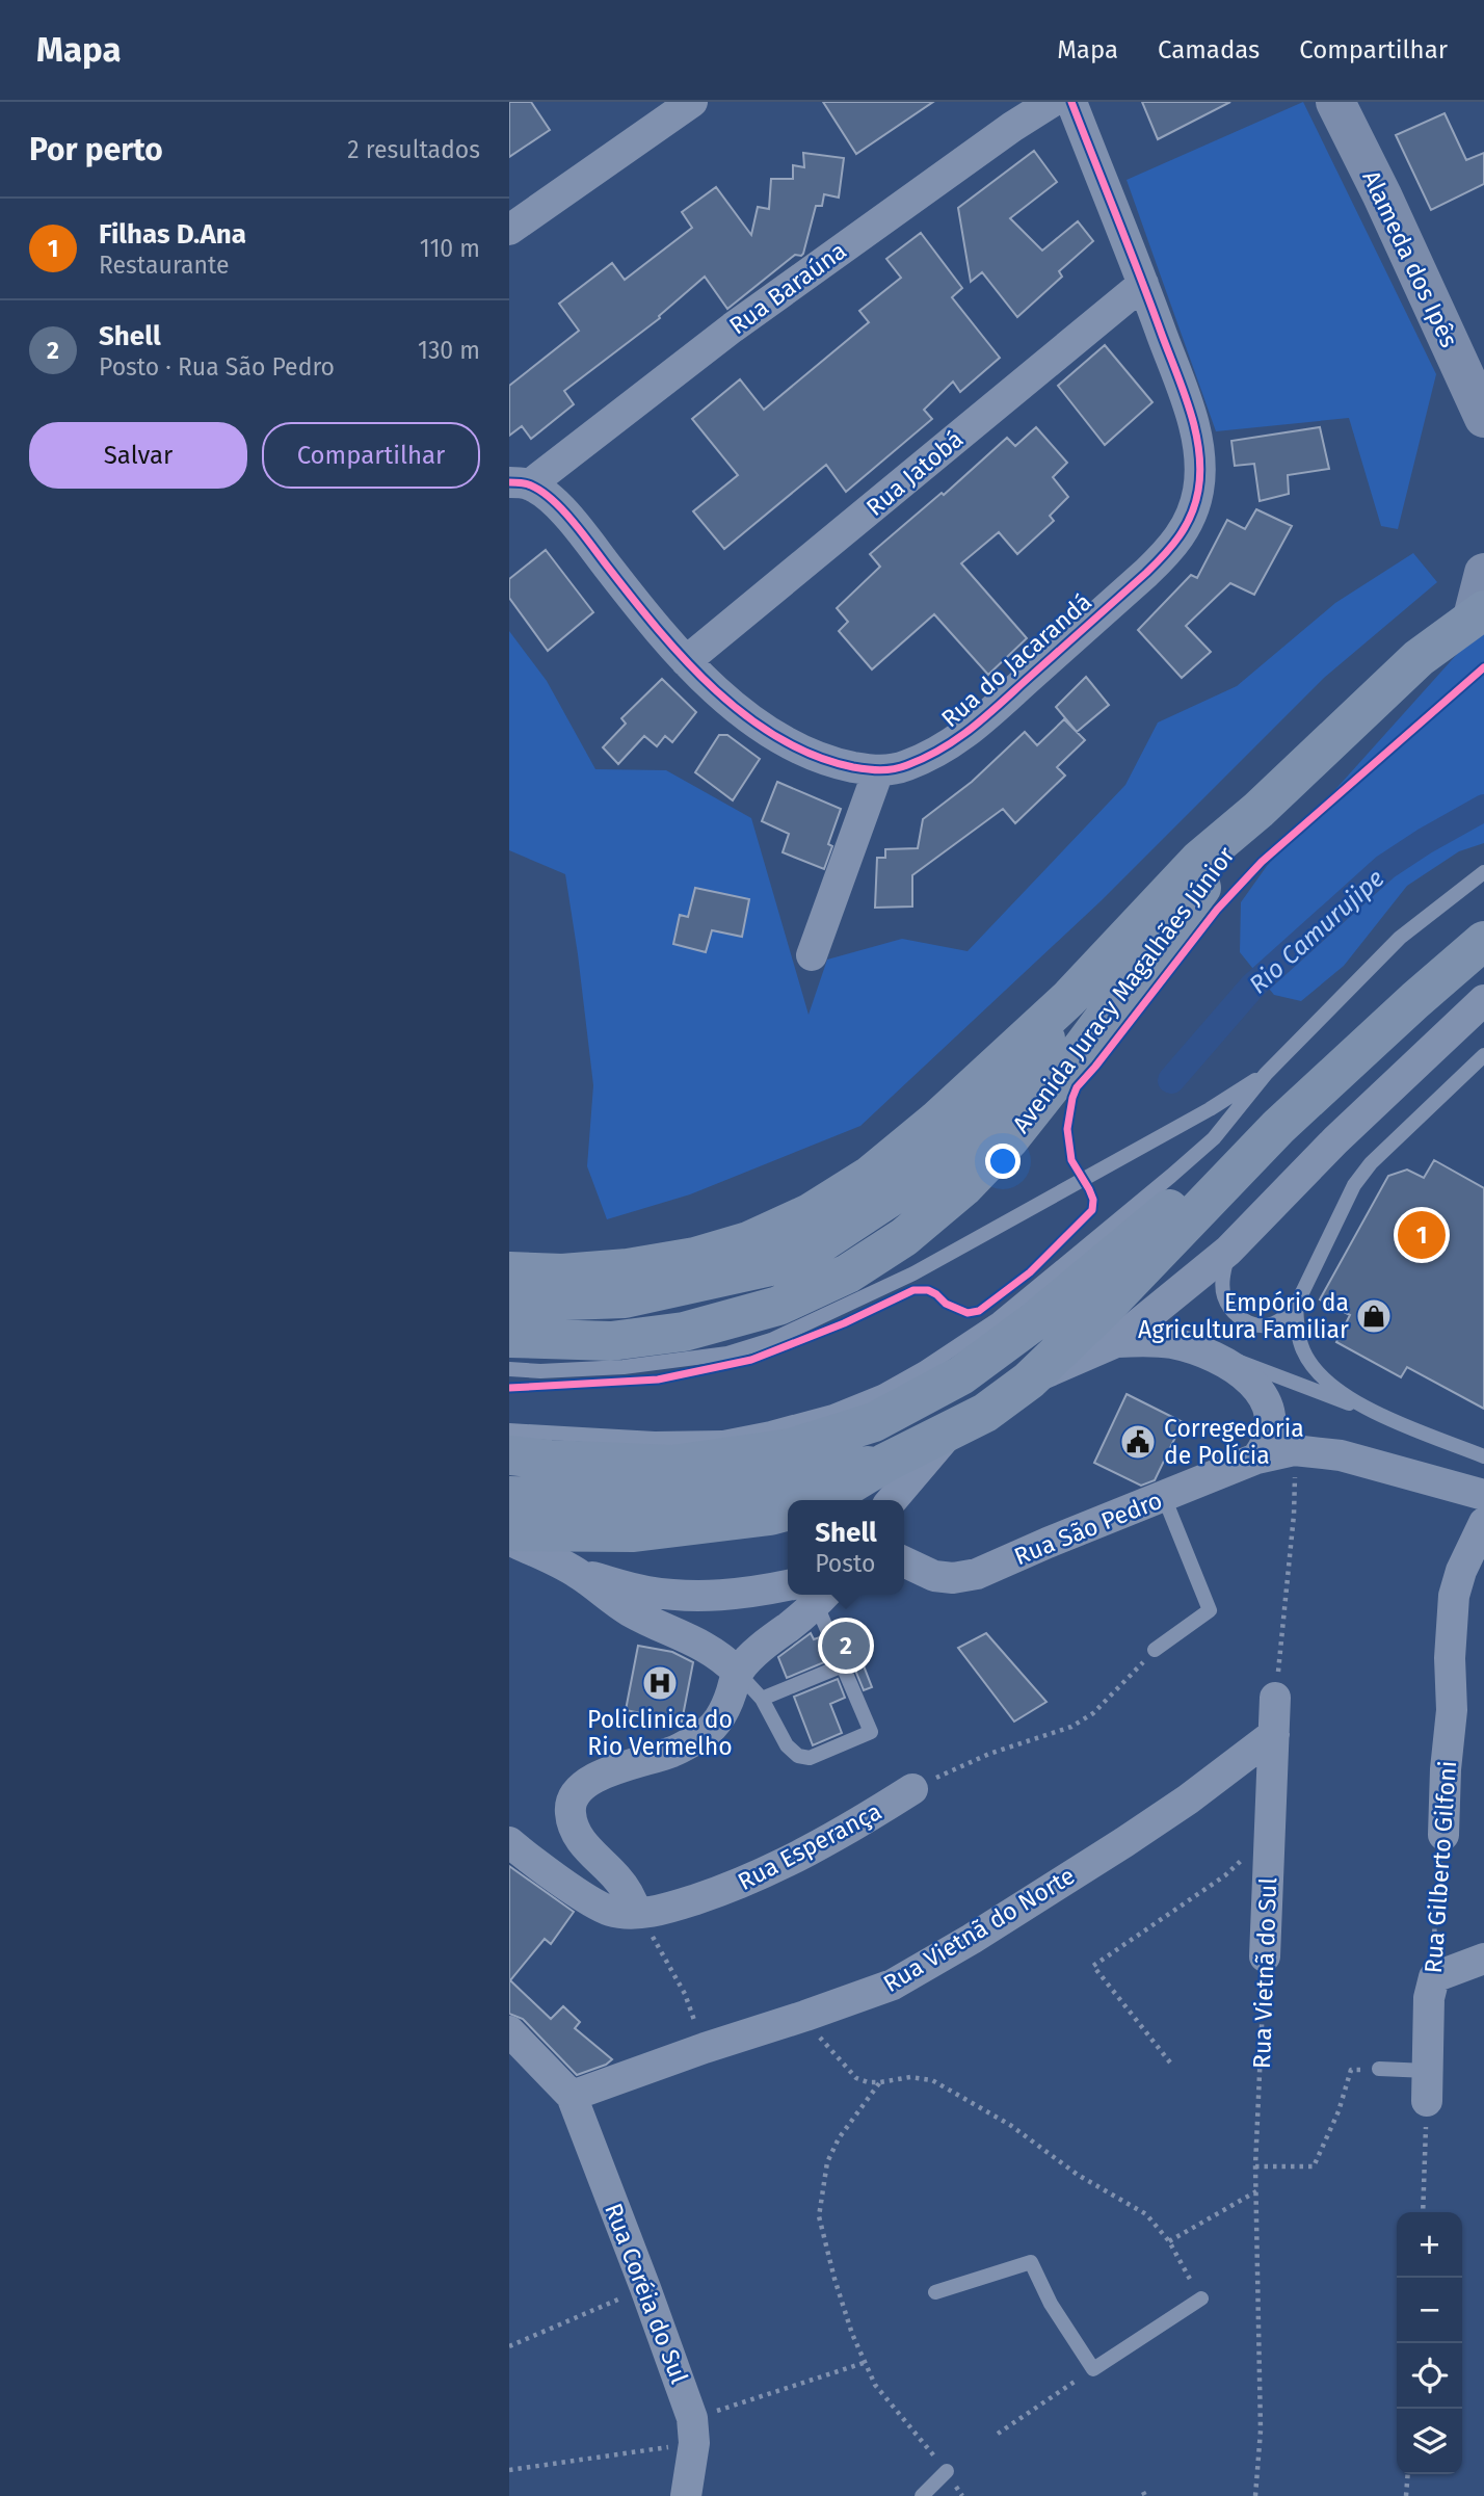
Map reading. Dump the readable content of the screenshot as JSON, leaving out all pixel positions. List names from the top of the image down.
{
  "streets": {
    "main road": ["Avenida Juracy Magalhães Júnior"],
    "street": [
      "Alameda dos Ipês",
      "Rua Baraúna",
      "Rua Jatobá",
      "Rua do Jacarandá",
      "Rua São Pedro",
      "Rua Esperança",
      "Rua Gilberto Gilfoni",
      "Rua Vietnã do Norte",
      "Rua Vietnã do Sul",
      "Rua Coréia do Sul"
    ]
  },
  "crossings": [
    ["Rua Baraúna", "Rua do Jacarandá"],
    ["Rua Jatobá", "Rua do Jacarandá"],
    ["Rua Vietnã do Norte", "Rua Vietnã do Sul"],
    ["Rua Vietnã do Norte", "Rua Coréia do Sul"]
  ],
  "water": ["Rio Camurujipe"],
  "places": {
    "shop": ["Empório da Agricultura Familiar"],
    "public building": ["Corregedoria de Polícia"],
    "hospital": ["Policlinica do Rio Vermelho"]
  },
  "page": {
    "header": "Mapa",
    "nav": ["Mapa", "Camadas", "Compartilhar"],
    "heading": ["Por perto", "2 resultados"],
    "list": [
      {
        "mark": "1",
        "name": "Filhas D.Ana",
        "note": "Restaurante",
        "value": "110 m"
      },
      {
        "mark": "2",
        "name": "Shell",
        "note": "Posto · Rua São Pedro",
        "value": "130 m"
      }
    ],
    "buttons": ["Salvar", "Compartilhar"],
    "pins": ["1", "2"],
    "popup": ["Shell", "Posto"],
    "map_buttons": ["+", "−"]
  }
}
